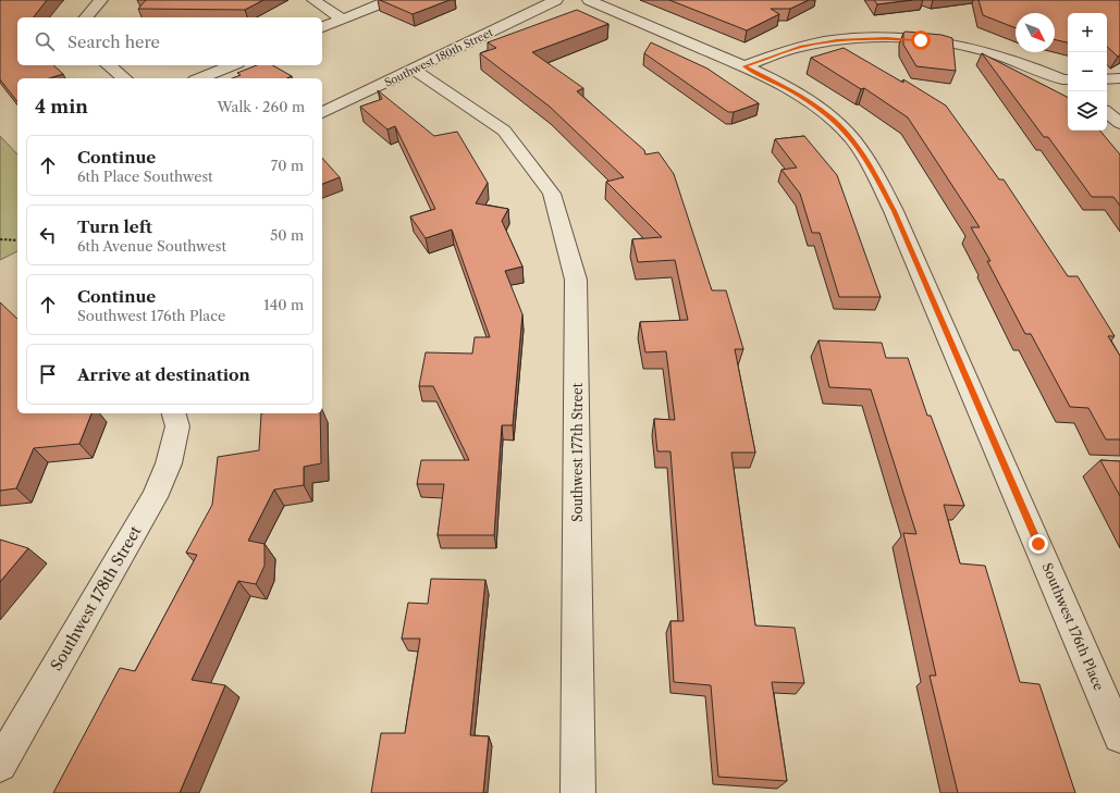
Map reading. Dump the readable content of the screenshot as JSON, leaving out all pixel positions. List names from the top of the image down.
{
  "streets": {
    "street": [
      "Southwest 180th Street",
      "Southwest 177th Street",
      "Southwest 178th Street",
      "Southwest 176th Place"
    ]
  },
  "crossings": [
    ["Southwest 180th Street", "Southwest 177th Street"]
  ],
  "north": "bottom right",
  "page": {
    "map_buttons": ["+", "−"],
    "search": "Search here",
    "heading": ["4 min", "Walk · 260 m"],
    "list": [
      ["Continue", "6th Place Southwest", "70 m"],
      ["Turn left", "6th Avenue Southwest", "50 m"],
      ["Continue", "Southwest 176th Place", "140 m"],
      "Arrive at destination"
    ]
  }
}
